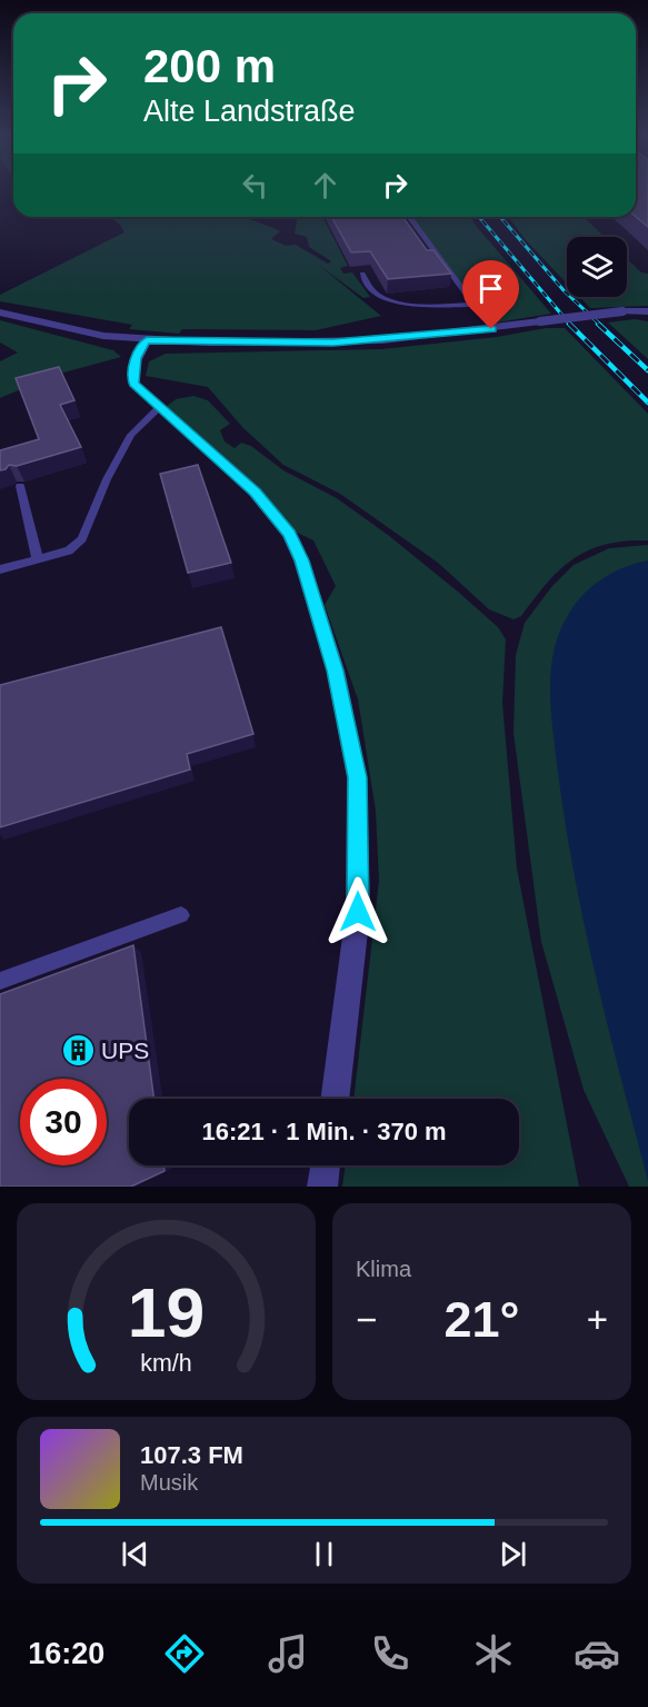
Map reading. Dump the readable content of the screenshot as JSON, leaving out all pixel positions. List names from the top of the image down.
{
  "places": {
    "building": ["UPS"]
  },
  "page": {
    "turn": ["200 m", "Alte Landstraße"],
    "limit": "30",
    "trip": "16:21 · 1 Min. · 370 m",
    "tile": "Klima",
    "heat": ["−", "21°", "+"],
    "song": ["107.3 FM", "Musik"],
    "tabs": "16:20",
    "gauge": ["19", "km/h"]
  }
}
